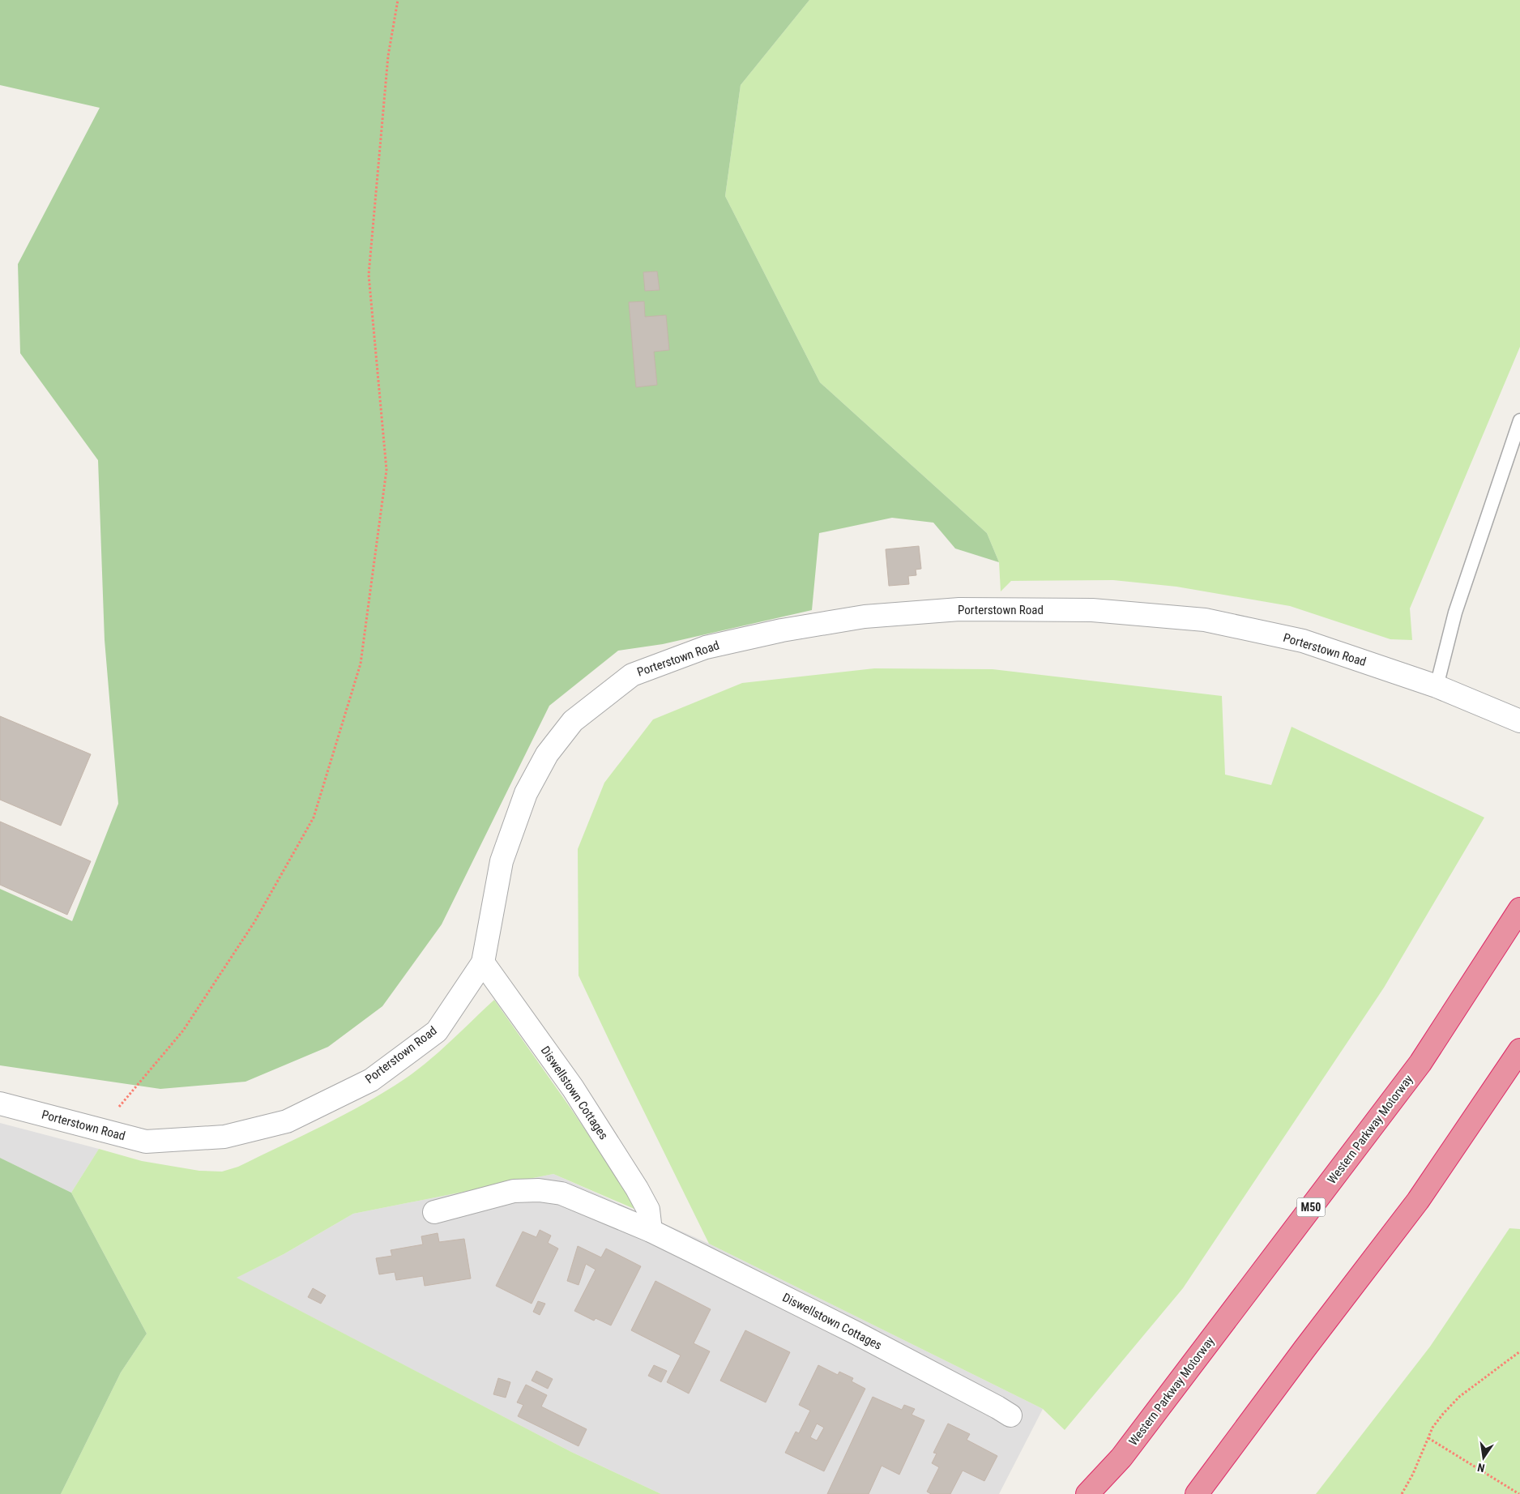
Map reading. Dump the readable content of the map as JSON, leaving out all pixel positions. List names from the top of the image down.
{
  "streets": {
    "highway": ["Western Parkway Motorway", "M50"],
    "street": ["Porterstown Road", "Diswellstown Cottages"]
  },
  "crossings": [
    ["Porterstown Road", "Diswellstown Cottages"]
  ],
  "north": "bottom"
}
